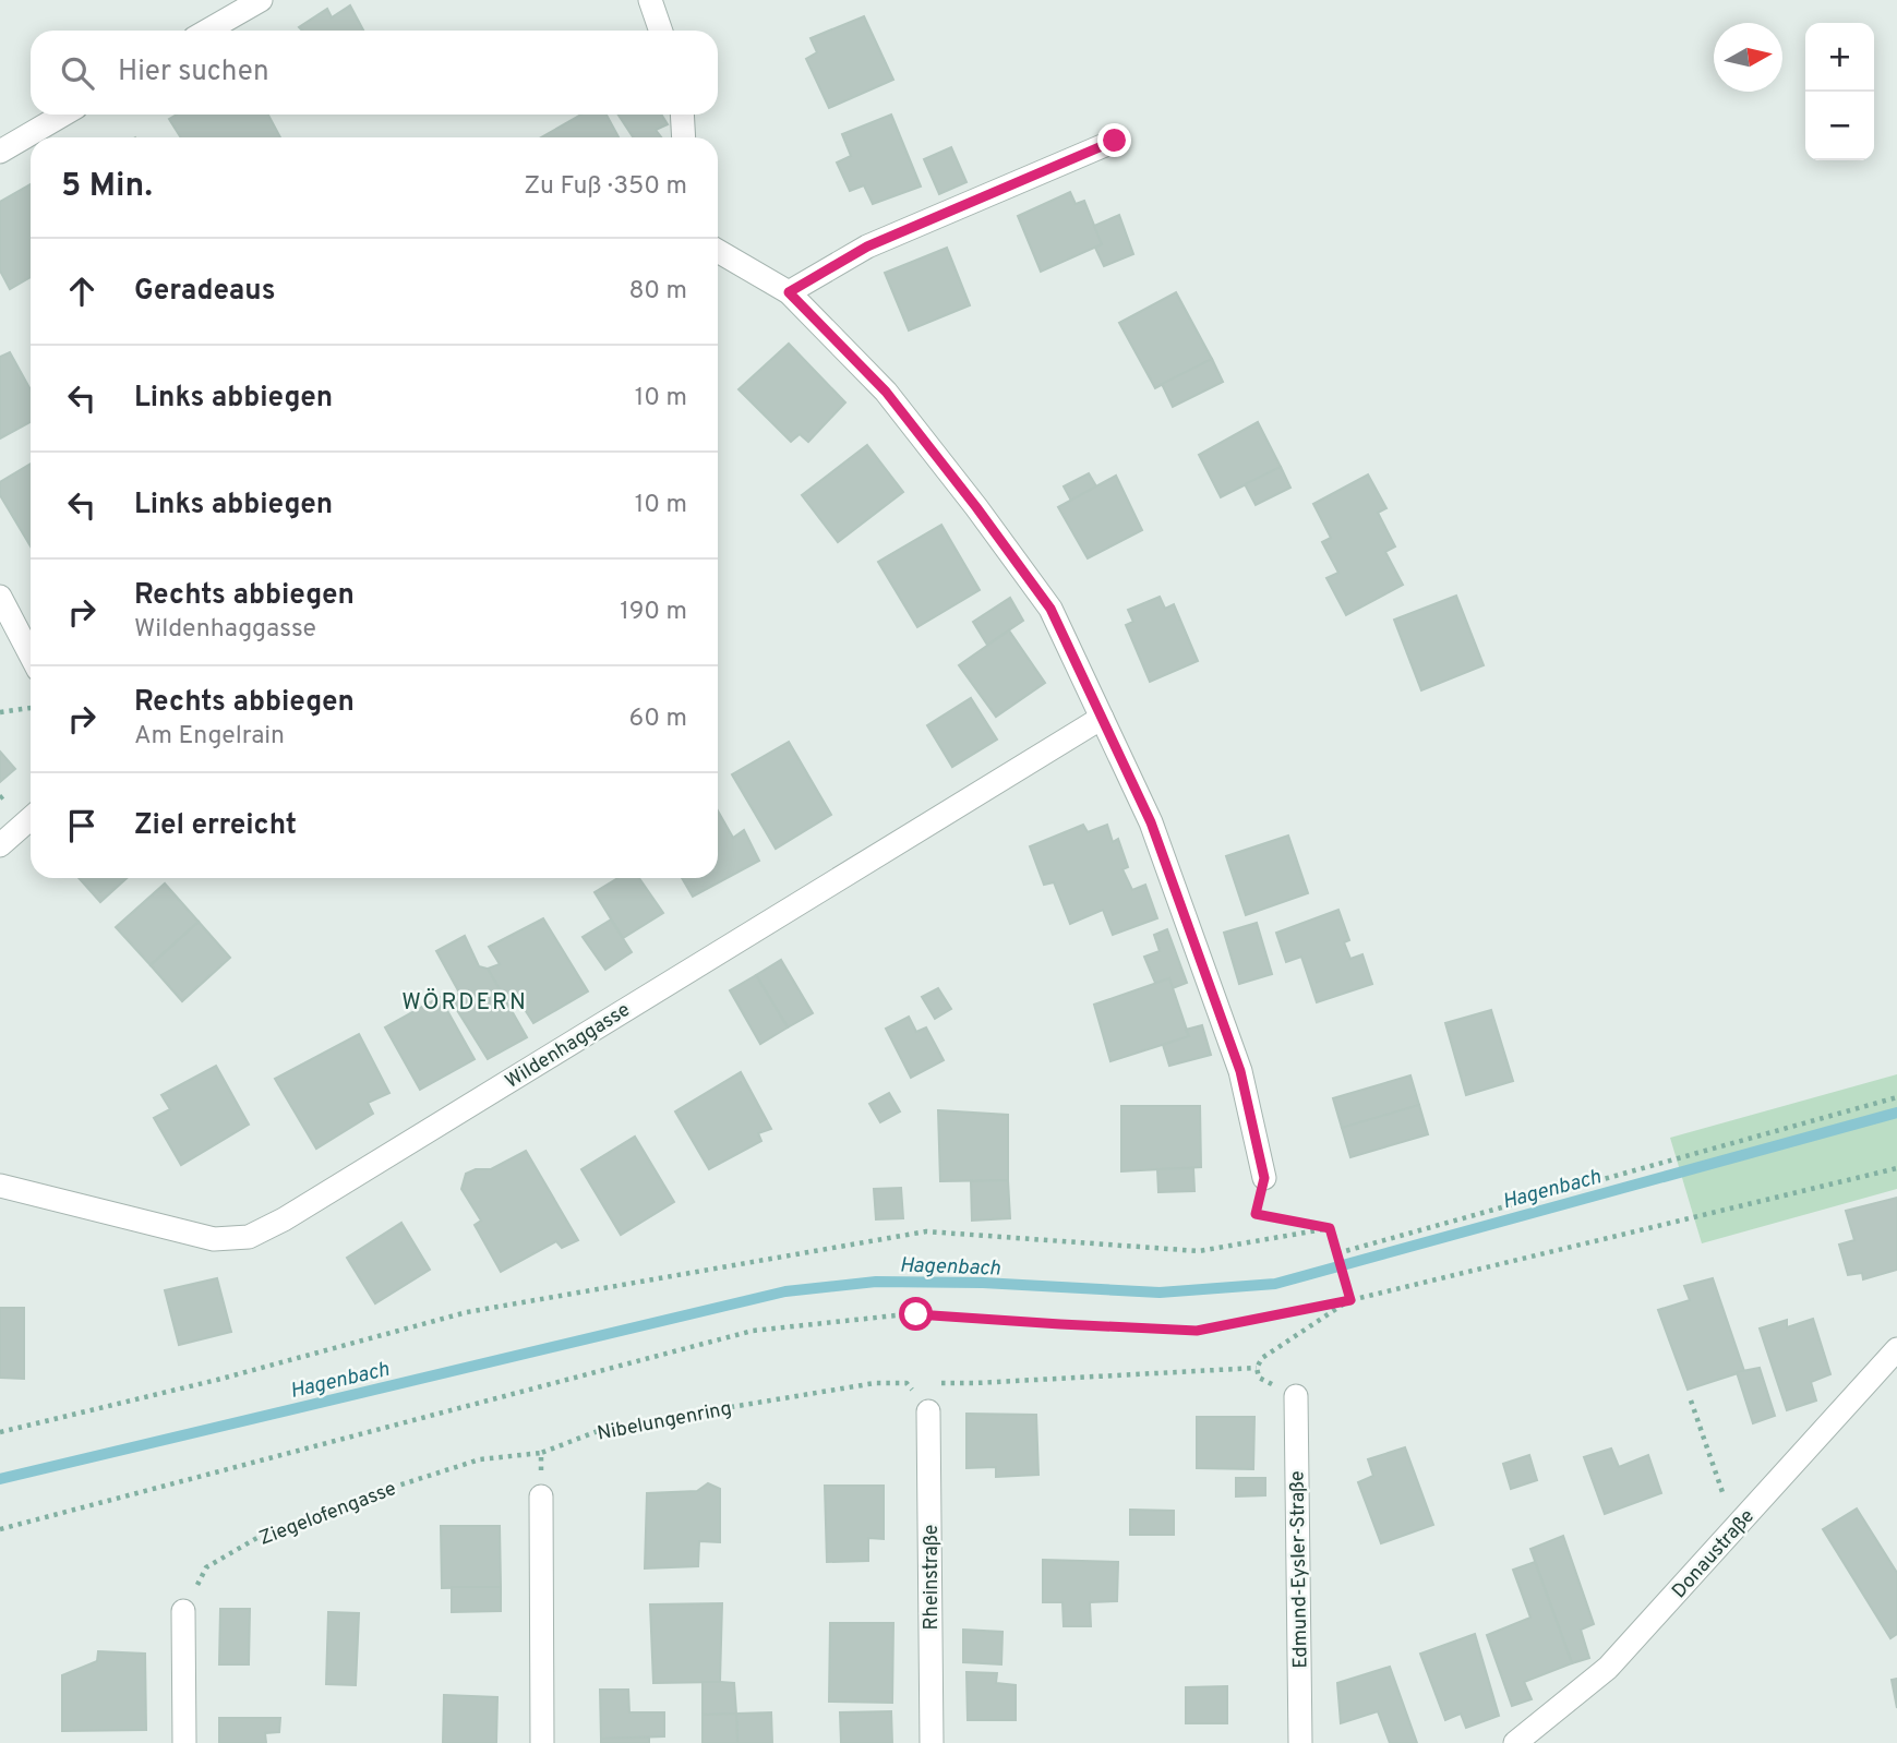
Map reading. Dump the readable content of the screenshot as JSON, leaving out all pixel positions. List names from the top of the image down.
{
  "streets": {
    "street": [
      "Wildenhaggasse",
      "Donaustraße",
      "Edmund-Eysler-Straße",
      "Rheinstraße"
    ],
    "path": ["Nibelungenring", "Ziegelofengasse"]
  },
  "crossings": [
    ["Nibelungenring", "Ziegelofengasse"],
    ["Nibelungenring", "Rheinstraße"]
  ],
  "districts": ["WÖRDERN"],
  "water": ["Hagenbach"],
  "north": "right",
  "page": {
    "map_buttons": ["+", "−"],
    "search": "Hier suchen",
    "heading": ["5 Min.", "Zu Fuß · 350 m"],
    "list": [
      ["Geradeaus", "80 m"],
      ["Links abbiegen", "10 m"],
      ["Links abbiegen", "10 m"],
      ["Rechts abbiegen", "Wildenhaggasse", "190 m"],
      ["Rechts abbiegen", "Am Engelrain", "60 m"],
      "Ziel erreicht"
    ]
  }
}
